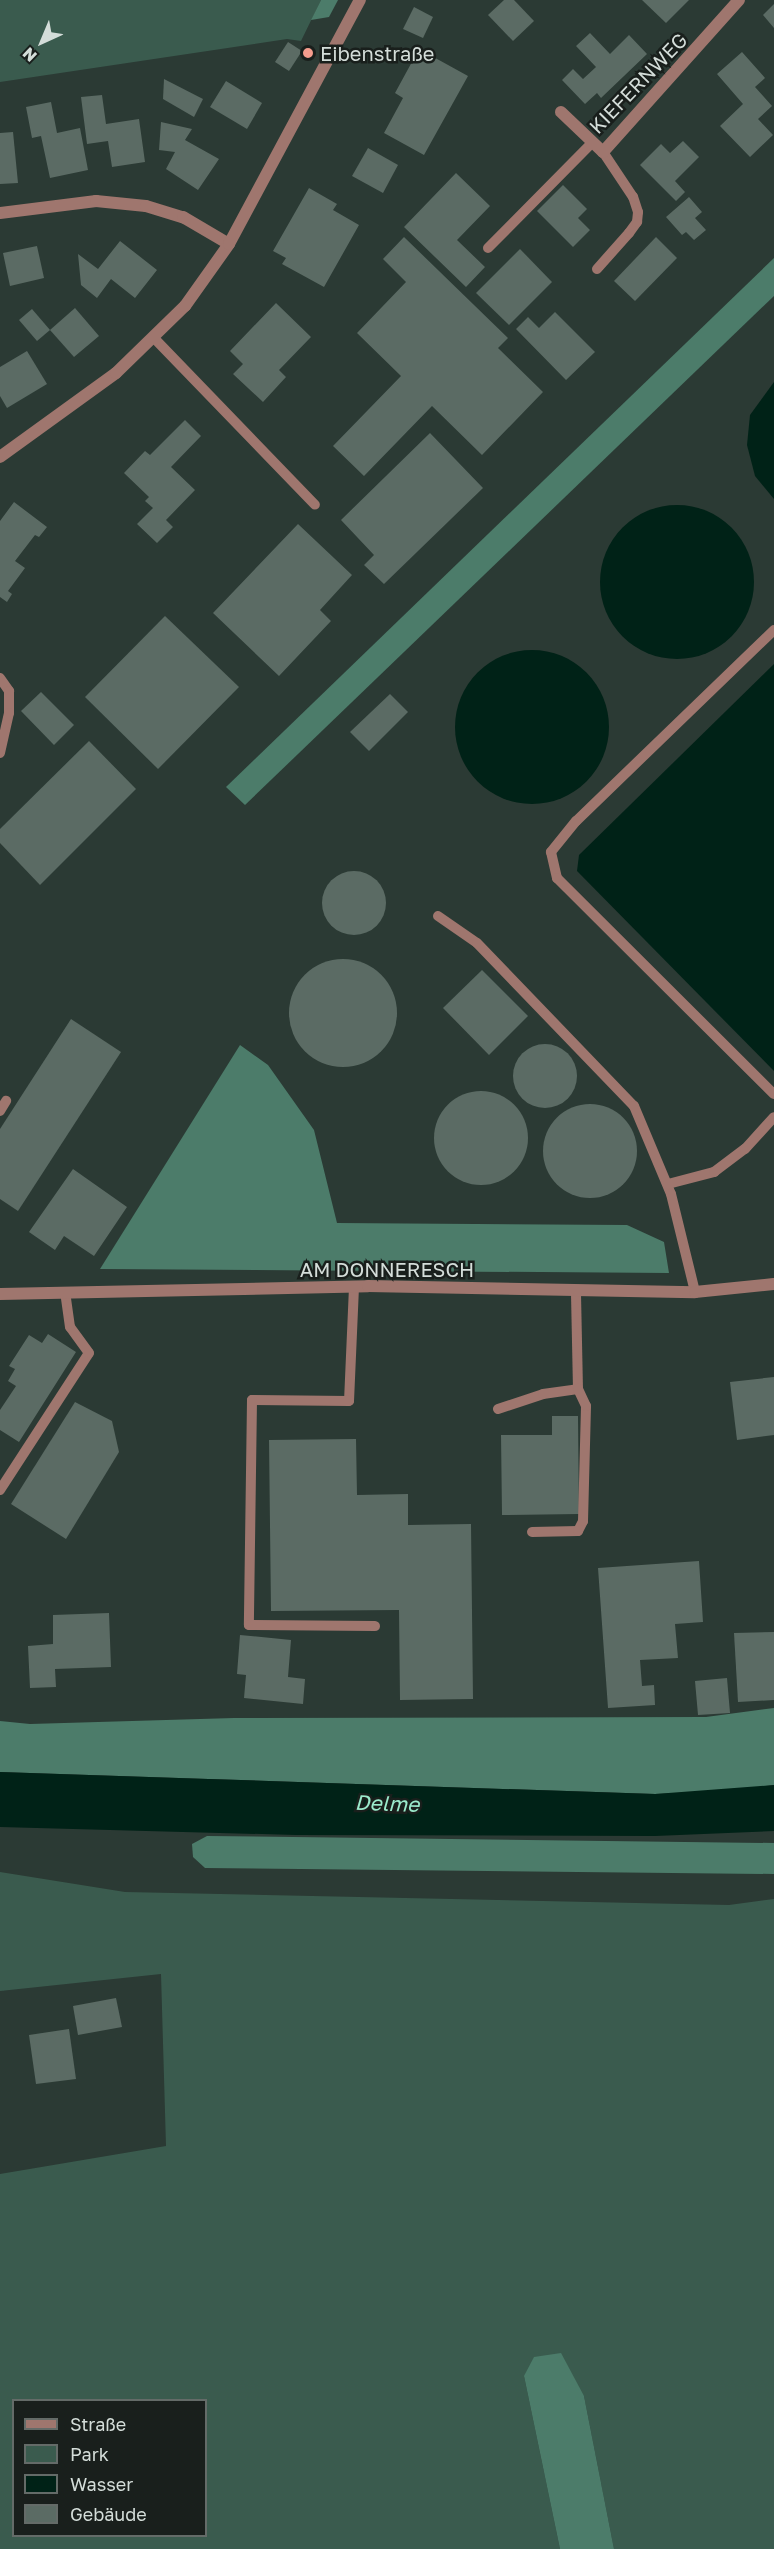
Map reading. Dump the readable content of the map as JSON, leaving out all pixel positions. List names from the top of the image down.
{
  "streets": {
    "street": ["KIEFERNWEG", "AM DONNERESCH"]
  },
  "water": ["Delme"],
  "places": ["Eibenstraße"],
  "legend": [
    "Straße",
    "Park",
    "Wasser",
    "Gebäude"
  ],
  "north": "bottom left"
}
